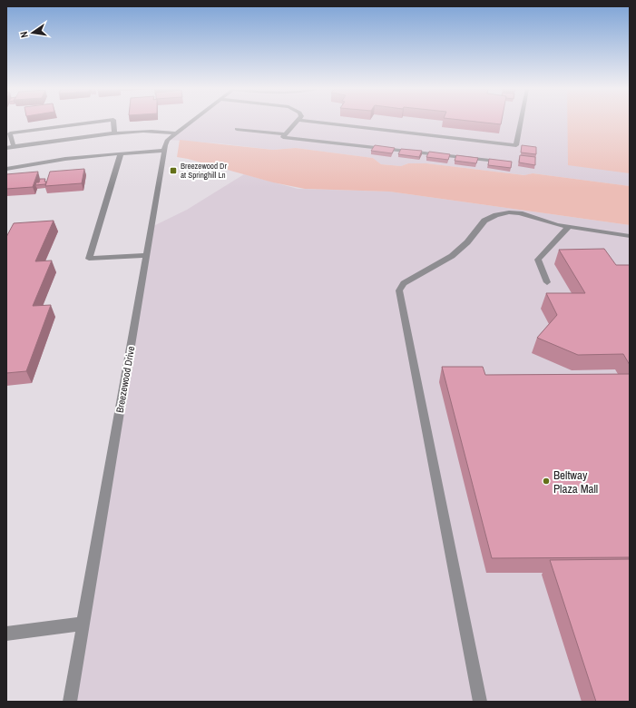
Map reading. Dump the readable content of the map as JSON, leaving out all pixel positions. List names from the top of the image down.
{
  "streets": {
    "street": ["Breezewood Drive"]
  },
  "places": {
    "transit": ["Breezewood Dr at Springhill Ln"],
    "other": ["Beltway Plaza Mall"]
  },
  "north": "left"
}
